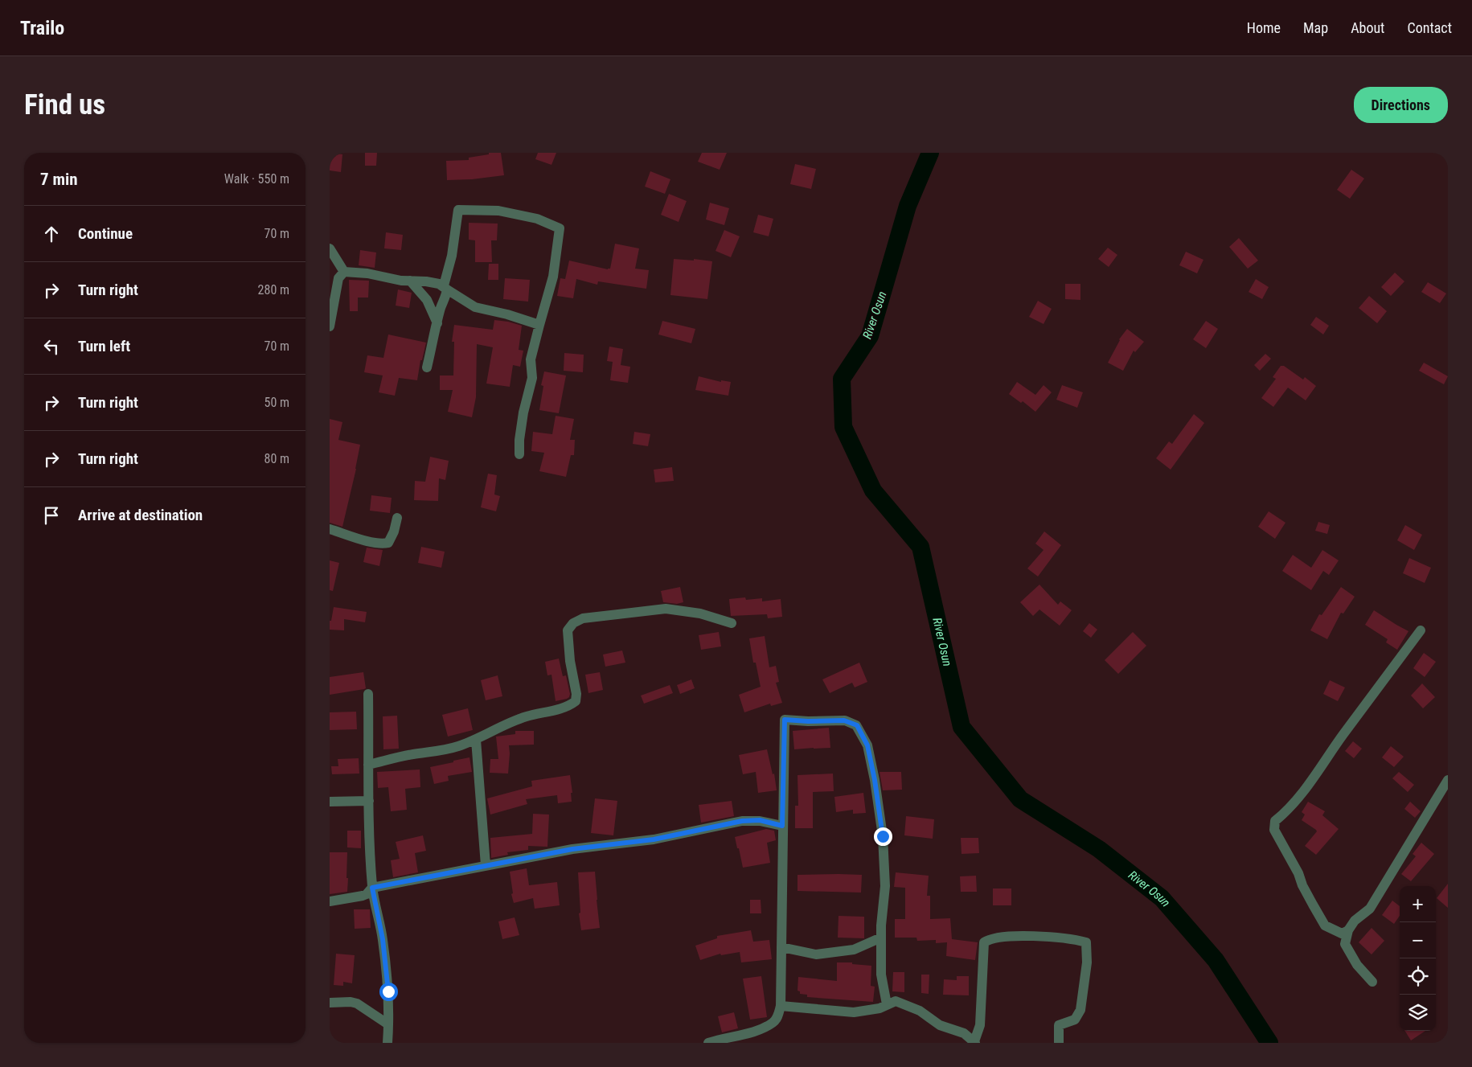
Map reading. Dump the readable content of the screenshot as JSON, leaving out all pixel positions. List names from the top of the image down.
{
  "water": ["River Osun"],
  "page": {
    "header": "Trailo",
    "nav": [
      "Home",
      "Map",
      "About",
      "Contact"
    ],
    "buttons": "Directions",
    "title": "Find us",
    "heading": ["7 min", "Walk · 550 m"],
    "list": [
      ["Continue", "70 m"],
      ["Turn right", "280 m"],
      ["Turn left", "70 m"],
      ["Turn right", "50 m"],
      ["Turn right", "80 m"],
      "Arrive at destination"
    ],
    "map_buttons": ["+", "−"]
  }
}
